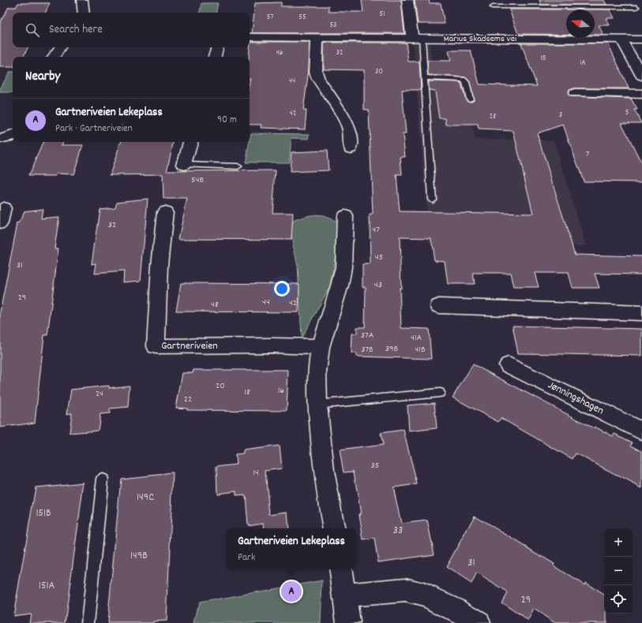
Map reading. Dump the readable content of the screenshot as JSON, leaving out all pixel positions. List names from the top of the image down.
{
  "streets": {
    "street": ["Marius Skadsems vei", "Gartneriveien", "Jønningshagen"]
  },
  "house_numbers": [
    "51",
    "57",
    "55",
    "53",
    "46",
    "32",
    "1B",
    "1A",
    "30",
    "44",
    "5",
    "42",
    "3",
    "28",
    "7",
    "54B",
    "32",
    "47",
    "45",
    "31",
    "43",
    "29",
    "44",
    "42",
    "48",
    "37A",
    "41A",
    "39B",
    "37B",
    "41B",
    "20",
    "16",
    "18",
    "24",
    "22",
    "35",
    "14",
    "149C",
    "151B",
    "33",
    "149B",
    "31",
    "151A",
    "29"
  ],
  "north": "left",
  "page": {
    "search": "Search here",
    "heading": "Nearby",
    "list": [
      {
        "mark": "A",
        "name": "Gartneriveien Lekeplass",
        "note": "Park · Gartneriveien",
        "value": "90 m"
      }
    ],
    "map_buttons": ["+", "−"],
    "popup": ["Gartneriveien Lekeplass", "Park"],
    "pins": "A"
  }
}
